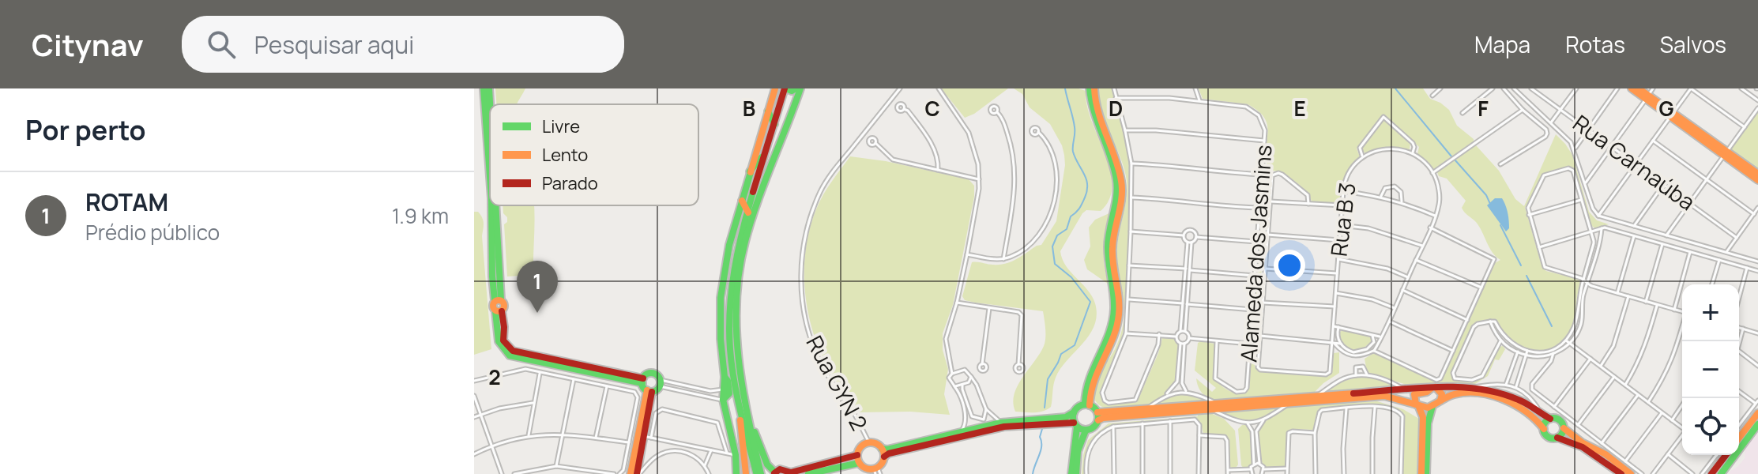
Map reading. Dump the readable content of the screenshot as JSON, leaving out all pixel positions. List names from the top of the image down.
{
  "streets": {
    "street": [
      "Rua Carnaúba",
      "Rua B 3",
      "Alameda dos Jasmins",
      "Rua GYN 2"
    ]
  },
  "legend": ["Livre", "Lento", "Parado"],
  "page": {
    "header": "Citynav",
    "search": "Pesquisar aqui",
    "nav": ["Mapa", "Rotas", "Salvos"],
    "heading": "Por perto",
    "list": [
      {
        "mark": "1",
        "name": "ROTAM",
        "note": "Prédio público",
        "value": "1.9 km"
      }
    ],
    "pins": "1",
    "map_buttons": ["+", "−"]
  },
  "grid": {
    "columns": [
      "B",
      "C",
      "D",
      "E",
      "F",
      "G"
    ],
    "rows": ["2"]
  }
}
